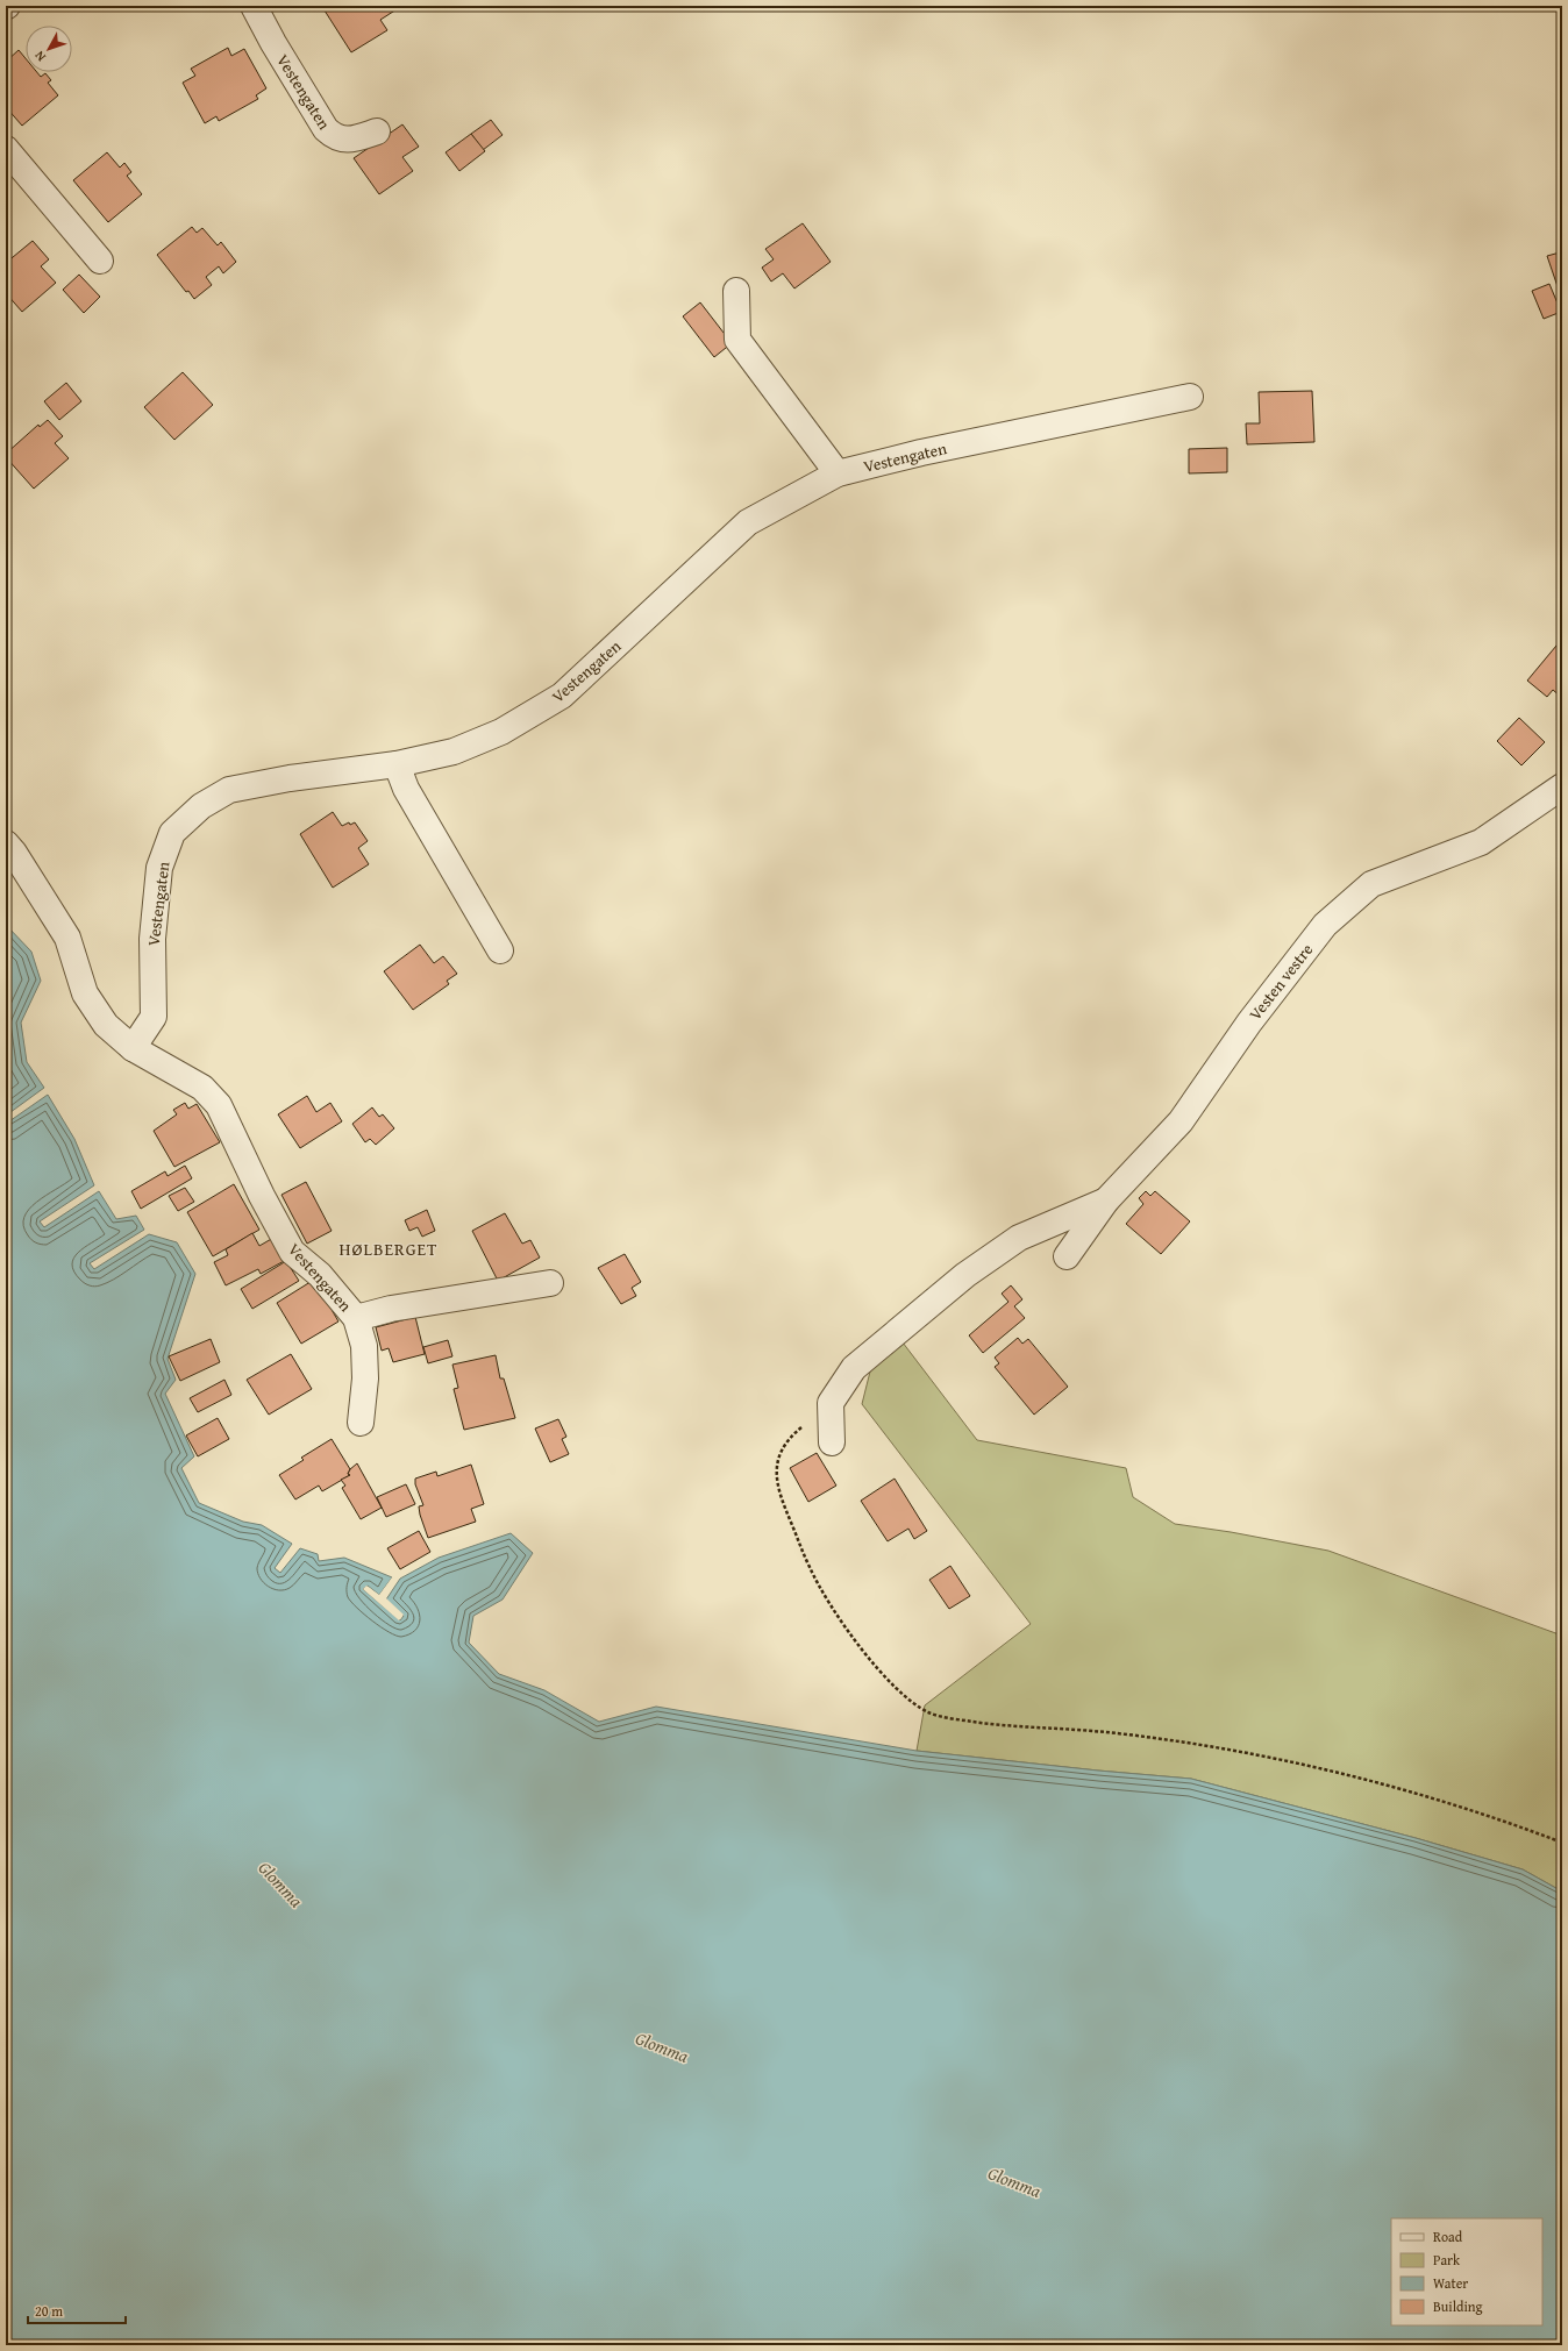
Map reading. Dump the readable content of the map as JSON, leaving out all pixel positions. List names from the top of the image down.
{
  "streets": {
    "street": ["Vestengaten", "Vesten vestre"]
  },
  "districts": ["HØLBERGET"],
  "water": ["Glomma"],
  "legend": [
    "Road",
    "Park",
    "Water",
    "Building"
  ],
  "scale_bar": "20 m",
  "north": "bottom left"
}
